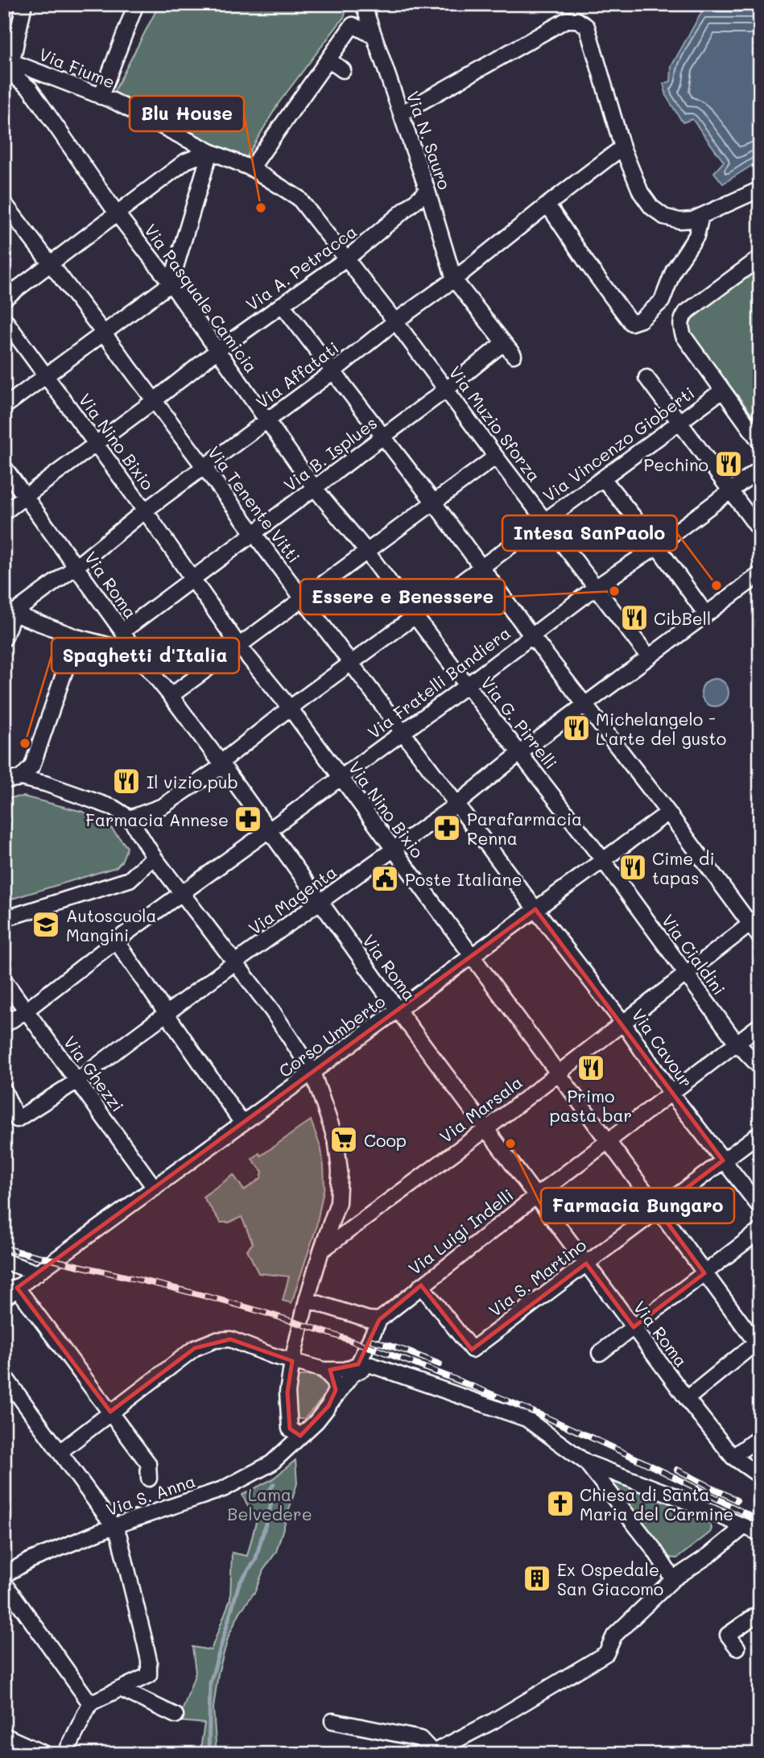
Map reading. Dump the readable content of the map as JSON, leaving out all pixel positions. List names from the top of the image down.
{
  "streets": {
    "street": [
      "Via Fiume",
      "Via N. Sauro",
      "Via A. Petracca",
      "Via Pasquale Camicia",
      "Via Affatati",
      "Via Muzio Sforza",
      "Via Nino Bixio",
      "Via Vincenzo Gioberti",
      "Via B. Isplues",
      "Via Tenente Vitti",
      "Via Roma",
      "Via Fratelli Bandiera",
      "Via G. Pirrelli",
      "Via Magenta",
      "Via Cialdini",
      "Corso Umberto",
      "Via Cavour",
      "Via Ghezzi",
      "Via Marsala",
      "Via Luigi Indelli",
      "Via S. Martino",
      "Via S. Anna"
    ]
  },
  "crossings": [
    ["Via Fiume", "Via Pasquale Camicia"],
    ["Via Fiume", "Via Muzio Sforza"],
    ["Via N. Sauro", "Via A. Petracca"],
    ["Via N. Sauro", "Via Affatati"],
    ["Via A. Petracca", "Via Pasquale Camicia"],
    ["Via A. Petracca", "Via Muzio Sforza"],
    ["Via A. Petracca", "Via Nino Bixio"],
    ["Via A. Petracca", "Via Tenente Vitti"],
    ["Via A. Petracca", "Via Roma"],
    ["Via Pasquale Camicia", "Via Affatati"],
    ["Via Pasquale Camicia", "Via B. Isplues"],
    ["Via Pasquale Camicia", "Via G. Pirrelli"],
    ["Via Affatati", "Via Muzio Sforza"],
    ["Via Affatati", "Via Nino Bixio"],
    ["Via Affatati", "Via Tenente Vitti"],
    ["Via Affatati", "Via Roma"],
    ["Via Muzio Sforza", "Via Vincenzo Gioberti"],
    ["Via Muzio Sforza", "Via B. Isplues"],
    ["Via Muzio Sforza", "Via Fratelli Bandiera"],
    ["Via Muzio Sforza", "Via Magenta"],
    ["Via Nino Bixio", "Via Vincenzo Gioberti"],
    ["Via Nino Bixio", "Via B. Isplues"],
    ["Via Nino Bixio", "Via Fratelli Bandiera"],
    ["Via Nino Bixio", "Via Magenta"],
    ["Via Nino Bixio", "Corso Umberto"],
    ["Via Nino Bixio", "Via Marsala"],
    ["Via Nino Bixio", "Via Luigi Indelli"],
    ["Via Nino Bixio", "Via S. Martino"],
    ["Via Vincenzo Gioberti", "Via Tenente Vitti"],
    ["Via Vincenzo Gioberti", "Via Roma"],
    ["Via Vincenzo Gioberti", "Via G. Pirrelli"],
    ["Via B. Isplues", "Via Tenente Vitti"],
    ["Via B. Isplues", "Via Roma"],
    ["Via Tenente Vitti", "Via Fratelli Bandiera"],
    ["Via Tenente Vitti", "Via Magenta"],
    ["Via Tenente Vitti", "Corso Umberto"],
    ["Via Tenente Vitti", "Via Cavour"],
    ["Via Roma", "Via Fratelli Bandiera"],
    ["Via Roma", "Via Magenta"],
    ["Via Roma", "Corso Umberto"],
    ["Via Roma", "Via Marsala"],
    ["Via Roma", "Via Luigi Indelli"],
    ["Via Roma", "Via S. Martino"],
    ["Via Fratelli Bandiera", "Via G. Pirrelli"],
    ["Via Fratelli Bandiera", "Via Ghezzi"],
    ["Via G. Pirrelli", "Via Magenta"],
    ["Via G. Pirrelli", "Via Cialdini"],
    ["Via G. Pirrelli", "Corso Umberto"],
    ["Via Magenta", "Via Ghezzi"],
    ["Via Cialdini", "Corso Umberto"],
    ["Via Cialdini", "Via Marsala"],
    ["Via Cialdini", "Via Luigi Indelli"],
    ["Corso Umberto", "Via Cavour"],
    ["Corso Umberto", "Via Ghezzi"],
    ["Via Cavour", "Via Marsala"],
    ["Via Cavour", "Via Luigi Indelli"],
    ["Via Cavour", "Via S. Martino"],
    ["Via Luigi Indelli", "Via S. Martino"]
  ],
  "parks": ["Lama Belvedere"],
  "places": {
    "other": [
      "Blu House",
      "Intesa SanPaolo",
      "Essere e Benessere",
      "Spaghetti d'Italia",
      "Farmacia Bungaro"
    ],
    "restaurant": [
      "Pechino",
      "CibBell",
      "Michelangelo - L'arte del gusto",
      "Il vizio pub",
      "Cime di tapas",
      "Primo pasta bar"
    ],
    "pharmacy": ["Farmacia Annese", "Parafarmacia Renna"],
    "public building": ["Poste Italiane"],
    "school or university": ["Autoscuola Mangini"],
    "supermarket": ["Coop"],
    "church": ["Chiesa di Santa Maria del Carmine"],
    "building": ["Ex Ospedale San Giacomo"]
  }
}
